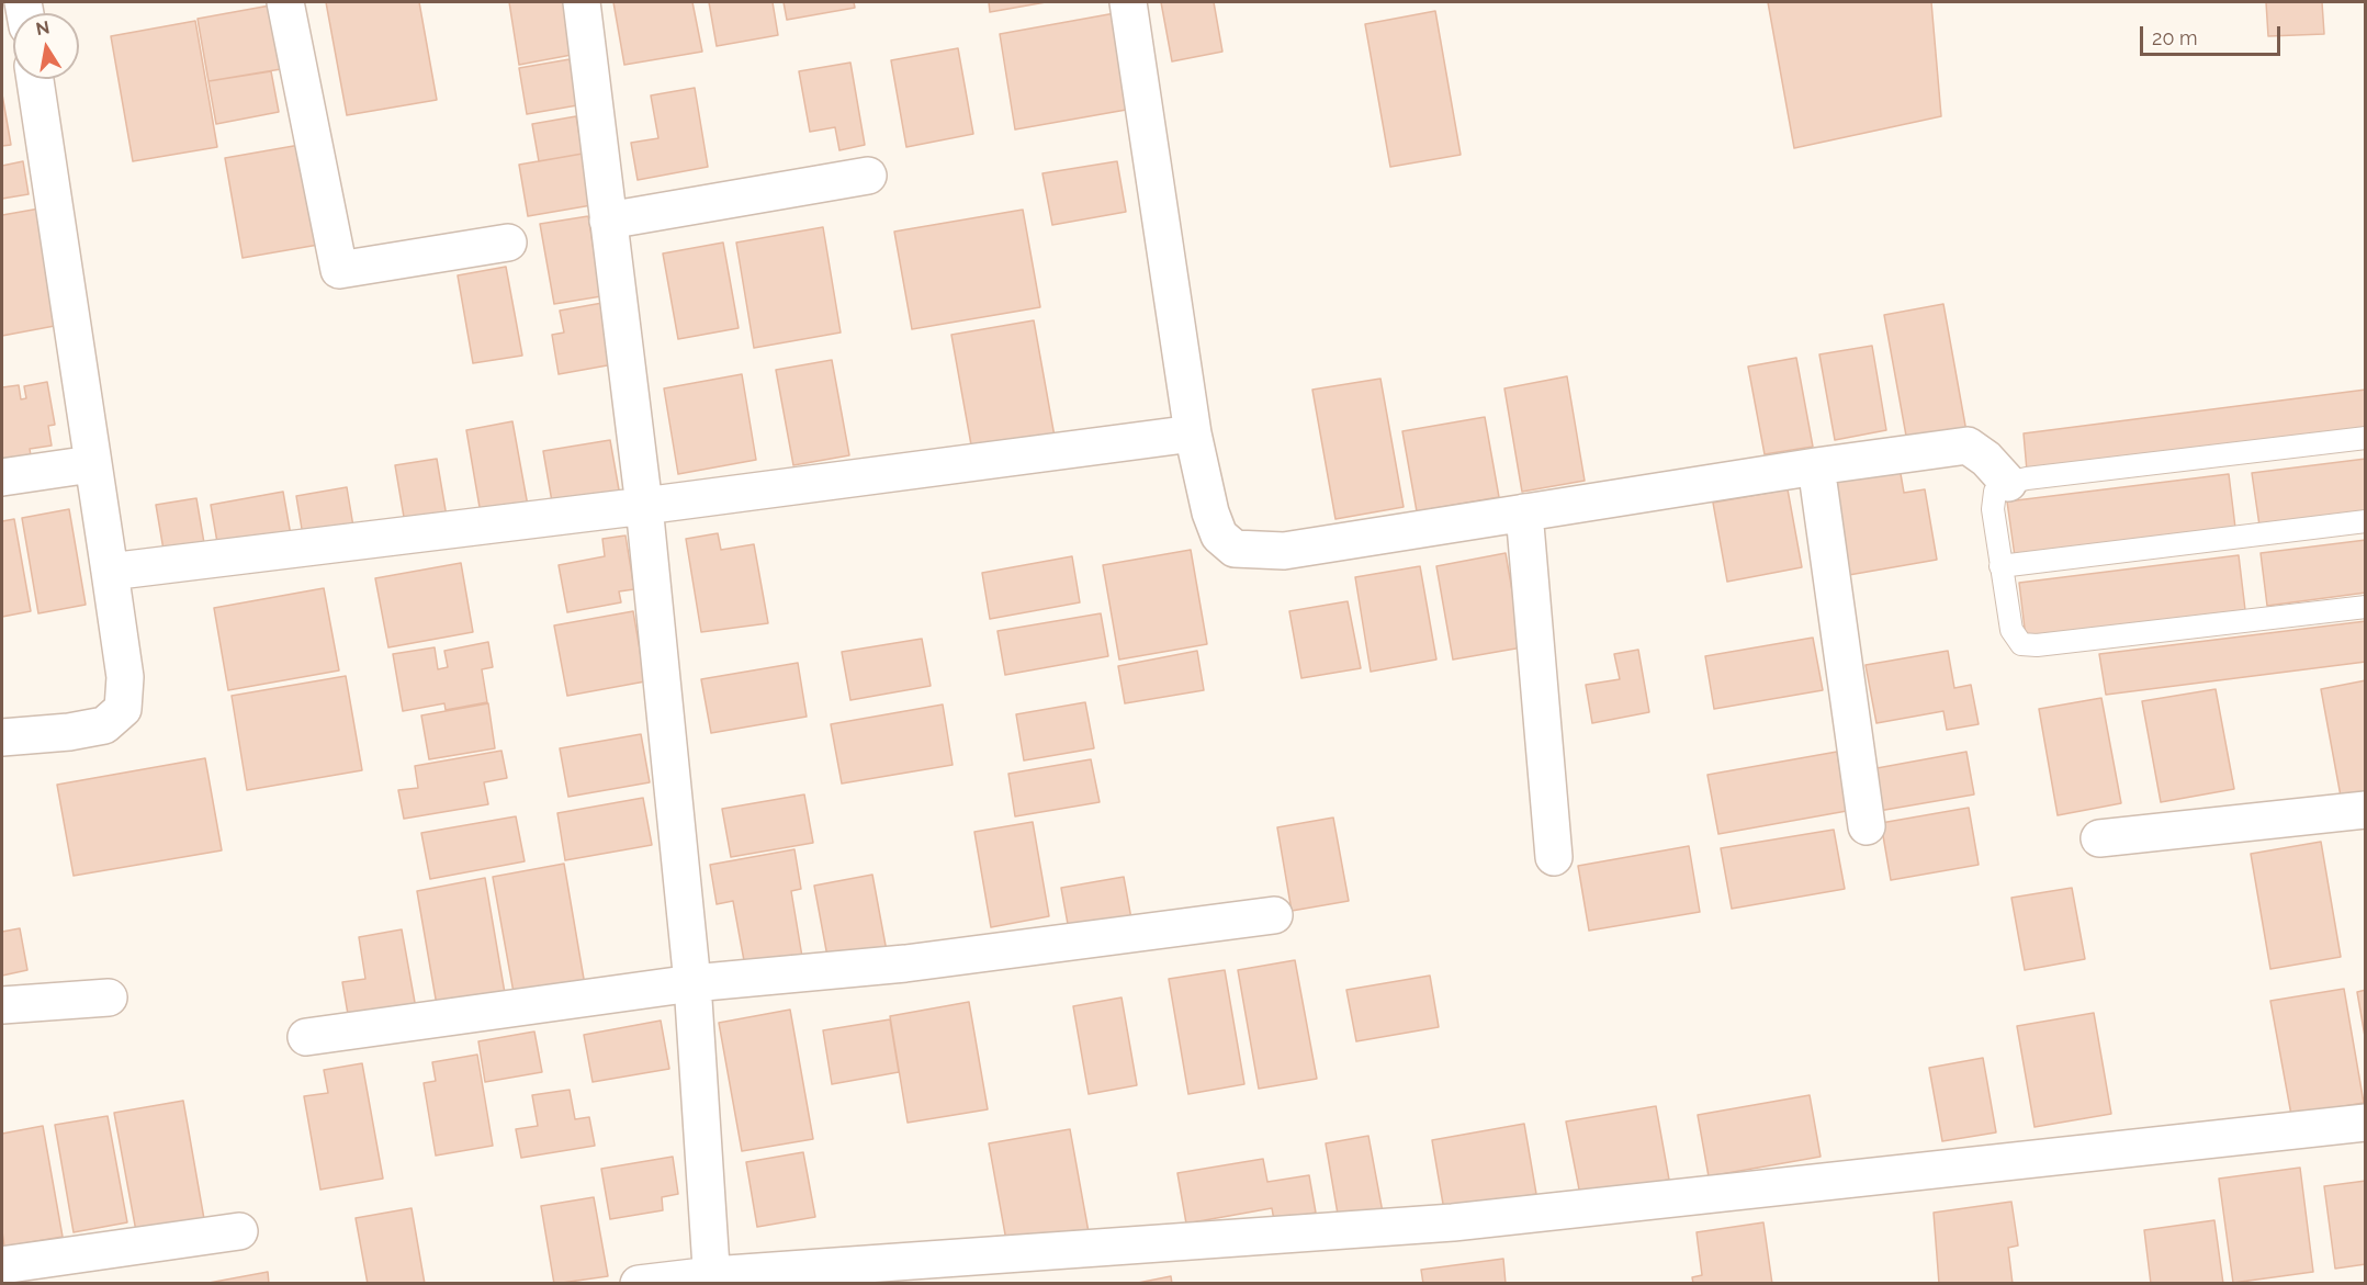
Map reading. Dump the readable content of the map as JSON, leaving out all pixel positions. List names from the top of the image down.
{
  "scale_bar": "20 m",
  "north": "top"
}
